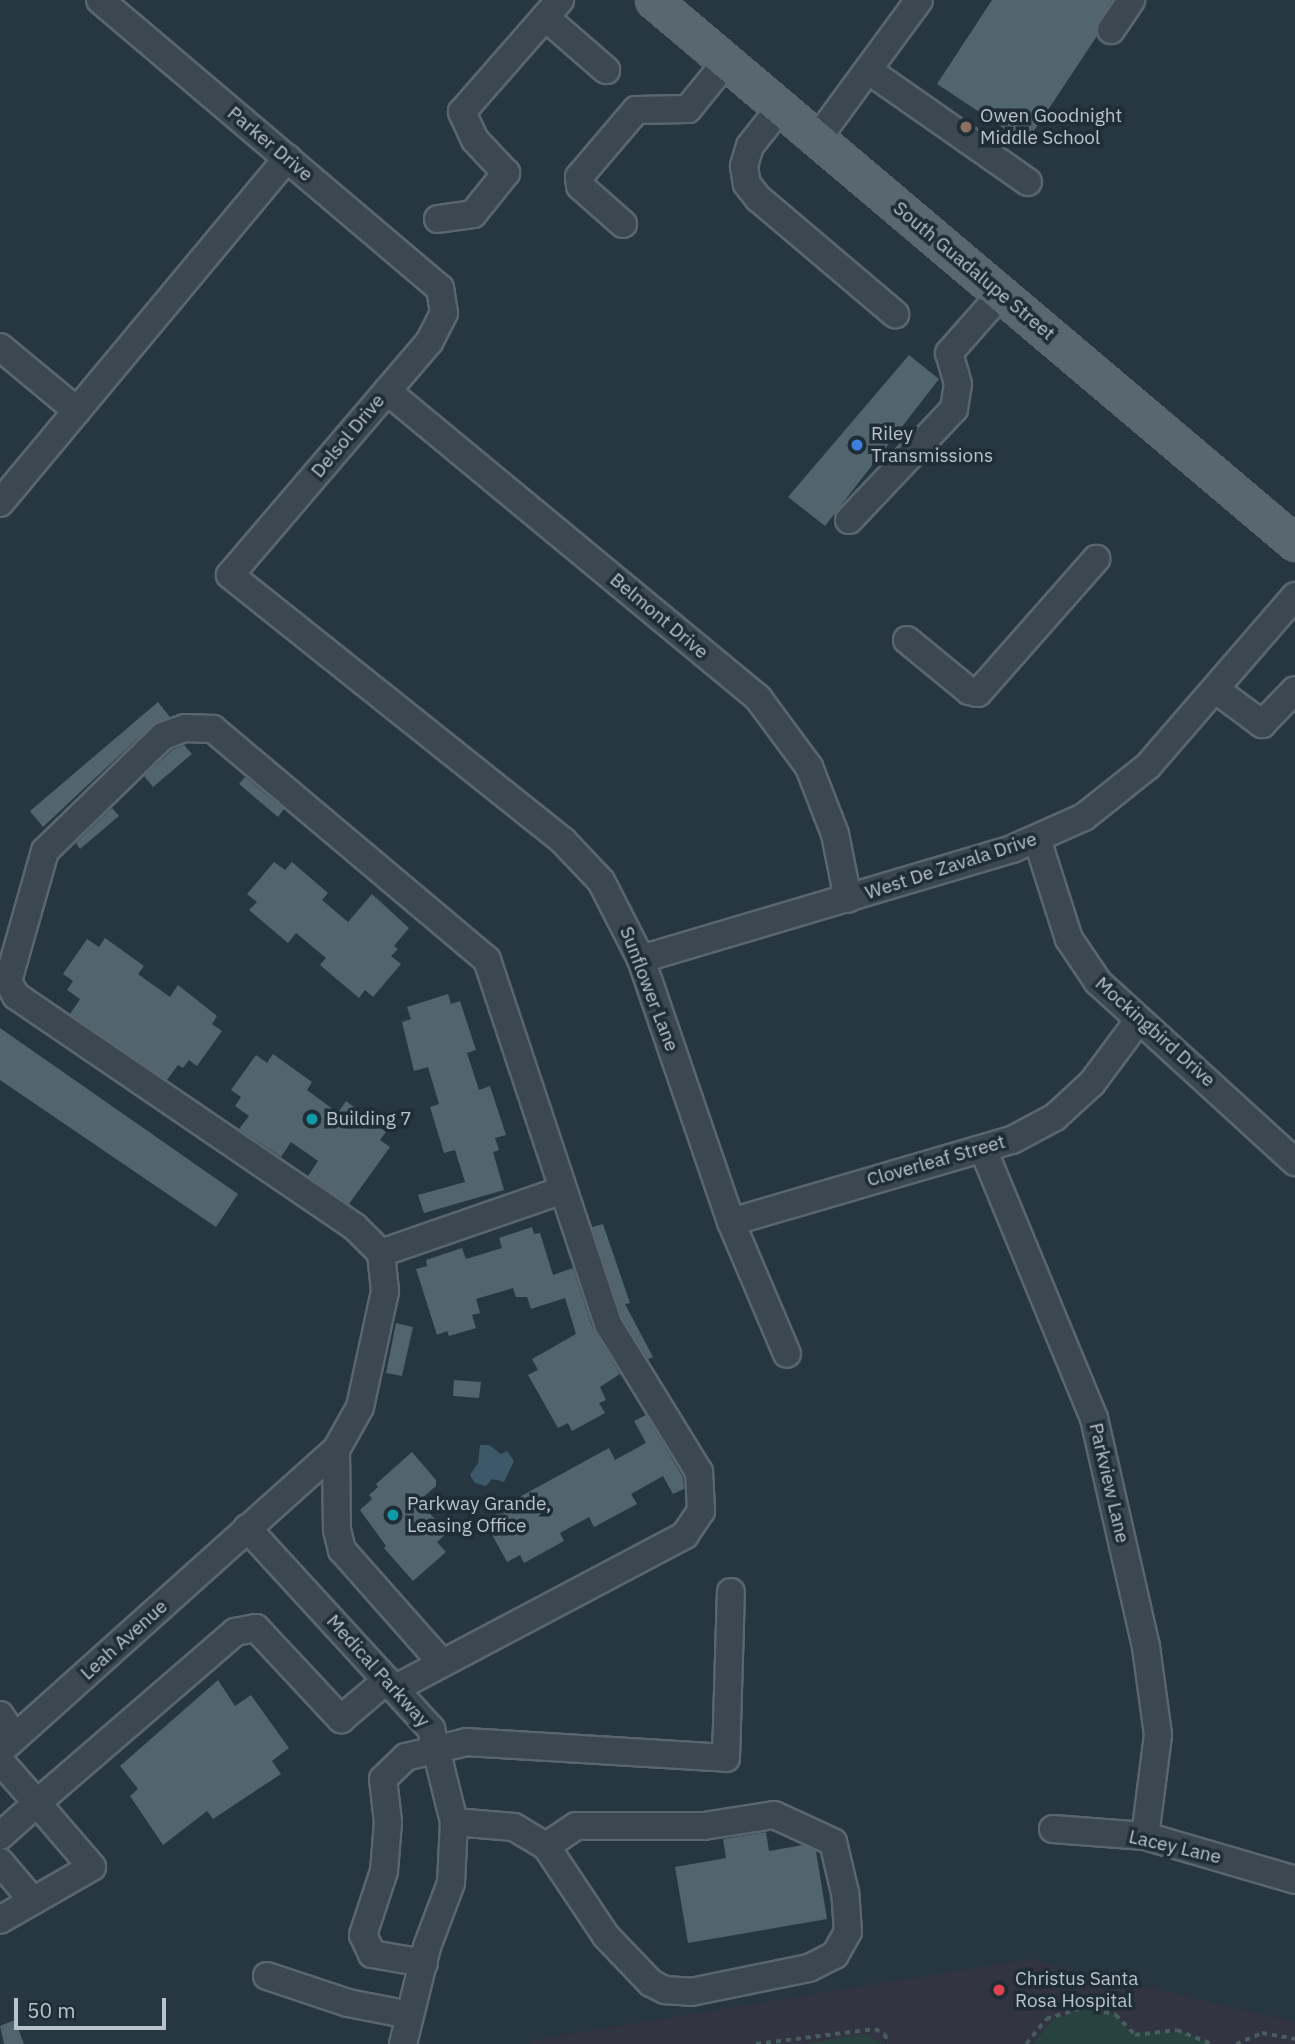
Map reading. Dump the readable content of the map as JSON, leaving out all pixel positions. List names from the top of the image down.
{
  "streets": {
    "main road": ["South Guadalupe Street"],
    "street": [
      "Parker Drive",
      "Delsol Drive",
      "Belmont Drive",
      "West De Zavala Drive",
      "Sunflower Lane",
      "Mockingbird Drive",
      "Cloverleaf Street",
      "Parkview Lane",
      "Leah Avenue",
      "Medical Parkway",
      "Lacey Lane"
    ]
  },
  "crossings": [
    ["Parker Drive", "Delsol Drive"],
    ["Delsol Drive", "Belmont Drive"],
    ["Delsol Drive", "Sunflower Lane"],
    ["Belmont Drive", "West De Zavala Drive"],
    ["West De Zavala Drive", "Sunflower Lane"],
    ["West De Zavala Drive", "Mockingbird Drive"],
    ["Sunflower Lane", "Cloverleaf Street"],
    ["Mockingbird Drive", "Cloverleaf Street"],
    ["Cloverleaf Street", "Parkview Lane"],
    ["Parkview Lane", "Lacey Lane"],
    ["Leah Avenue", "Medical Parkway"]
  ],
  "places": [
    "Owen Goodnight Middle School",
    "Riley Transmissions",
    "Building 7",
    "Parkway Grande, Leasing Office",
    "Christus Santa Rosa Hospital"
  ],
  "scale_bar": "50 m"
}
